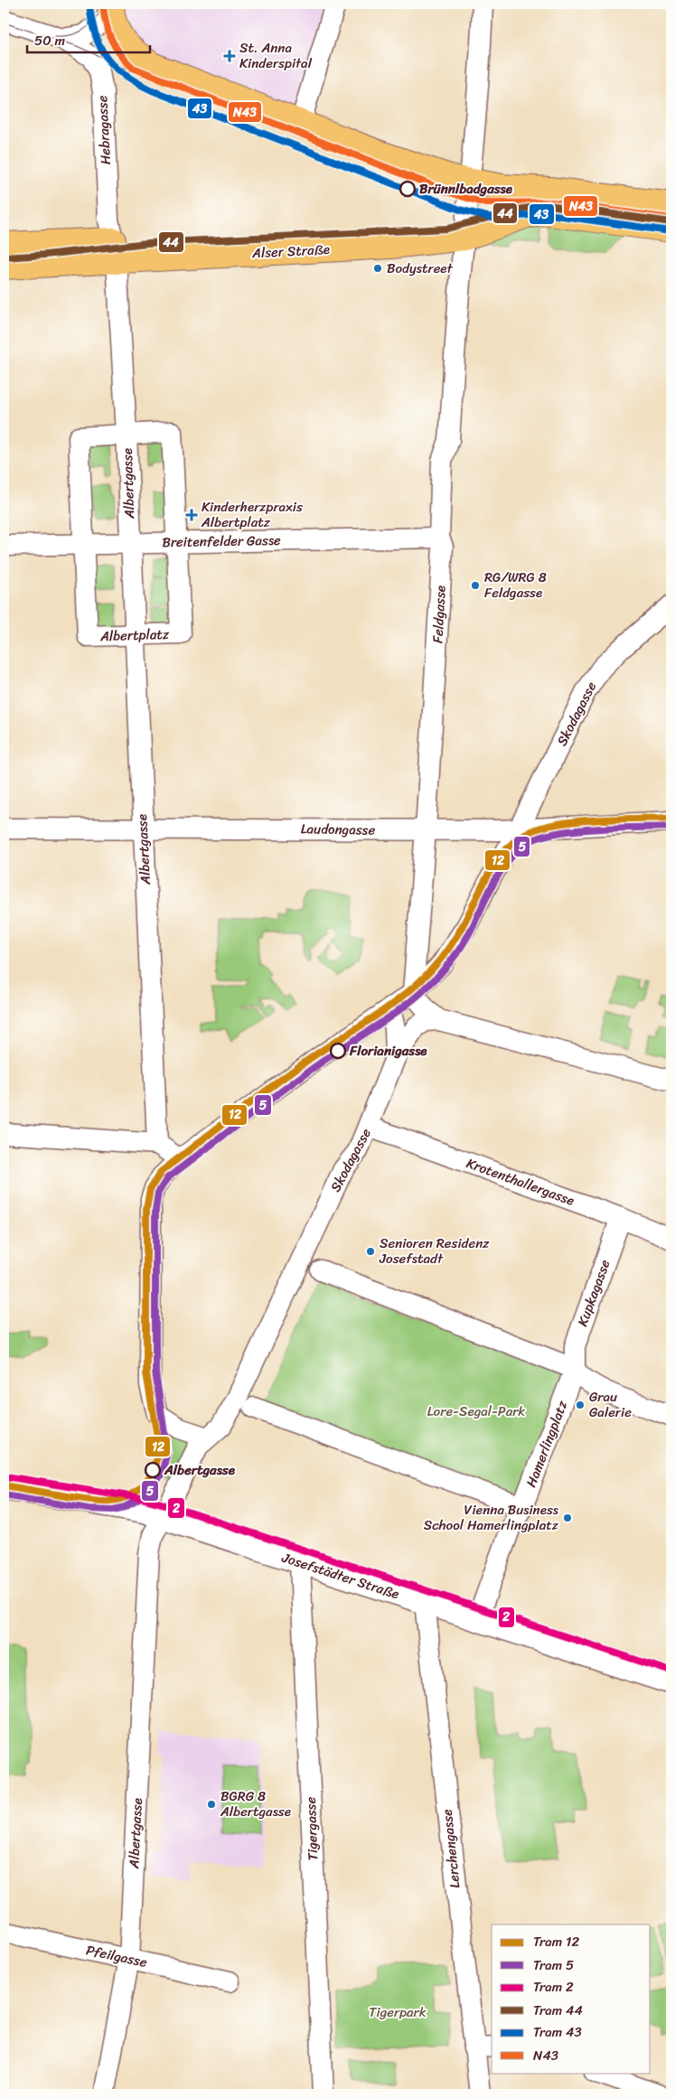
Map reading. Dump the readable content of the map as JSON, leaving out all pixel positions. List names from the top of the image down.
{
  "streets": {
    "main road": ["Alser Straße"],
    "street": [
      "Hebragasse",
      "Albertgasse",
      "Breitenfelder Gasse",
      "Feldgasse",
      "Albertplatz",
      "Skodagasse",
      "Laudongasse",
      "Krotenthallergasse",
      "Kupkagasse",
      "Hamerlingplatz",
      "Josefstädter Straße",
      "Tigergasse",
      "Lerchengasse",
      "Pfeilgasse"
    ]
  },
  "crossings": [
    ["Hebragasse", "Alser Straße"],
    ["Hebragasse", "Albertgasse"],
    ["Alser Straße", "Albertgasse"],
    ["Alser Straße", "Feldgasse"],
    ["Albertgasse", "Breitenfelder Gasse"],
    ["Albertgasse", "Albertplatz"],
    ["Albertgasse", "Laudongasse"],
    ["Albertgasse", "Josefstädter Straße"],
    ["Albertgasse", "Pfeilgasse"],
    ["Breitenfelder Gasse", "Feldgasse"],
    ["Breitenfelder Gasse", "Albertplatz"],
    ["Feldgasse", "Skodagasse"],
    ["Feldgasse", "Laudongasse"],
    ["Skodagasse", "Laudongasse"],
    ["Skodagasse", "Krotenthallergasse"],
    ["Krotenthallergasse", "Kupkagasse"],
    ["Kupkagasse", "Hamerlingplatz"],
    ["Josefstädter Straße", "Tigergasse"],
    ["Josefstädter Straße", "Lerchengasse"]
  ],
  "parks": ["Lore-Segal-Park", "Tigerpark"],
  "places": {
    "health": ["St. Anna Kinderspital", "Kinderherzpraxis Albertplatz"],
    "other": [
      "Brünnlbadgasse",
      "Bodystreet",
      "RG/WRG 8 Feldgasse",
      "Florianigasse",
      "Senioren Residenz Josefstadt",
      "Grau Galerie",
      "Albertgasse",
      "Vienna Business School Hamerlingplatz",
      "BGRG 8 Albertgasse"
    ]
  },
  "lines": [
    "transit line N43",
    "tram line 43",
    "tram line 44",
    "tram line 12",
    "tram line 5",
    "tram line 2"
  ],
  "legend": [
    "Tram 12",
    "Tram 5",
    "Tram 2",
    "Tram 44",
    "Tram 43",
    "N43"
  ],
  "scale_bar": "50 m"
}
